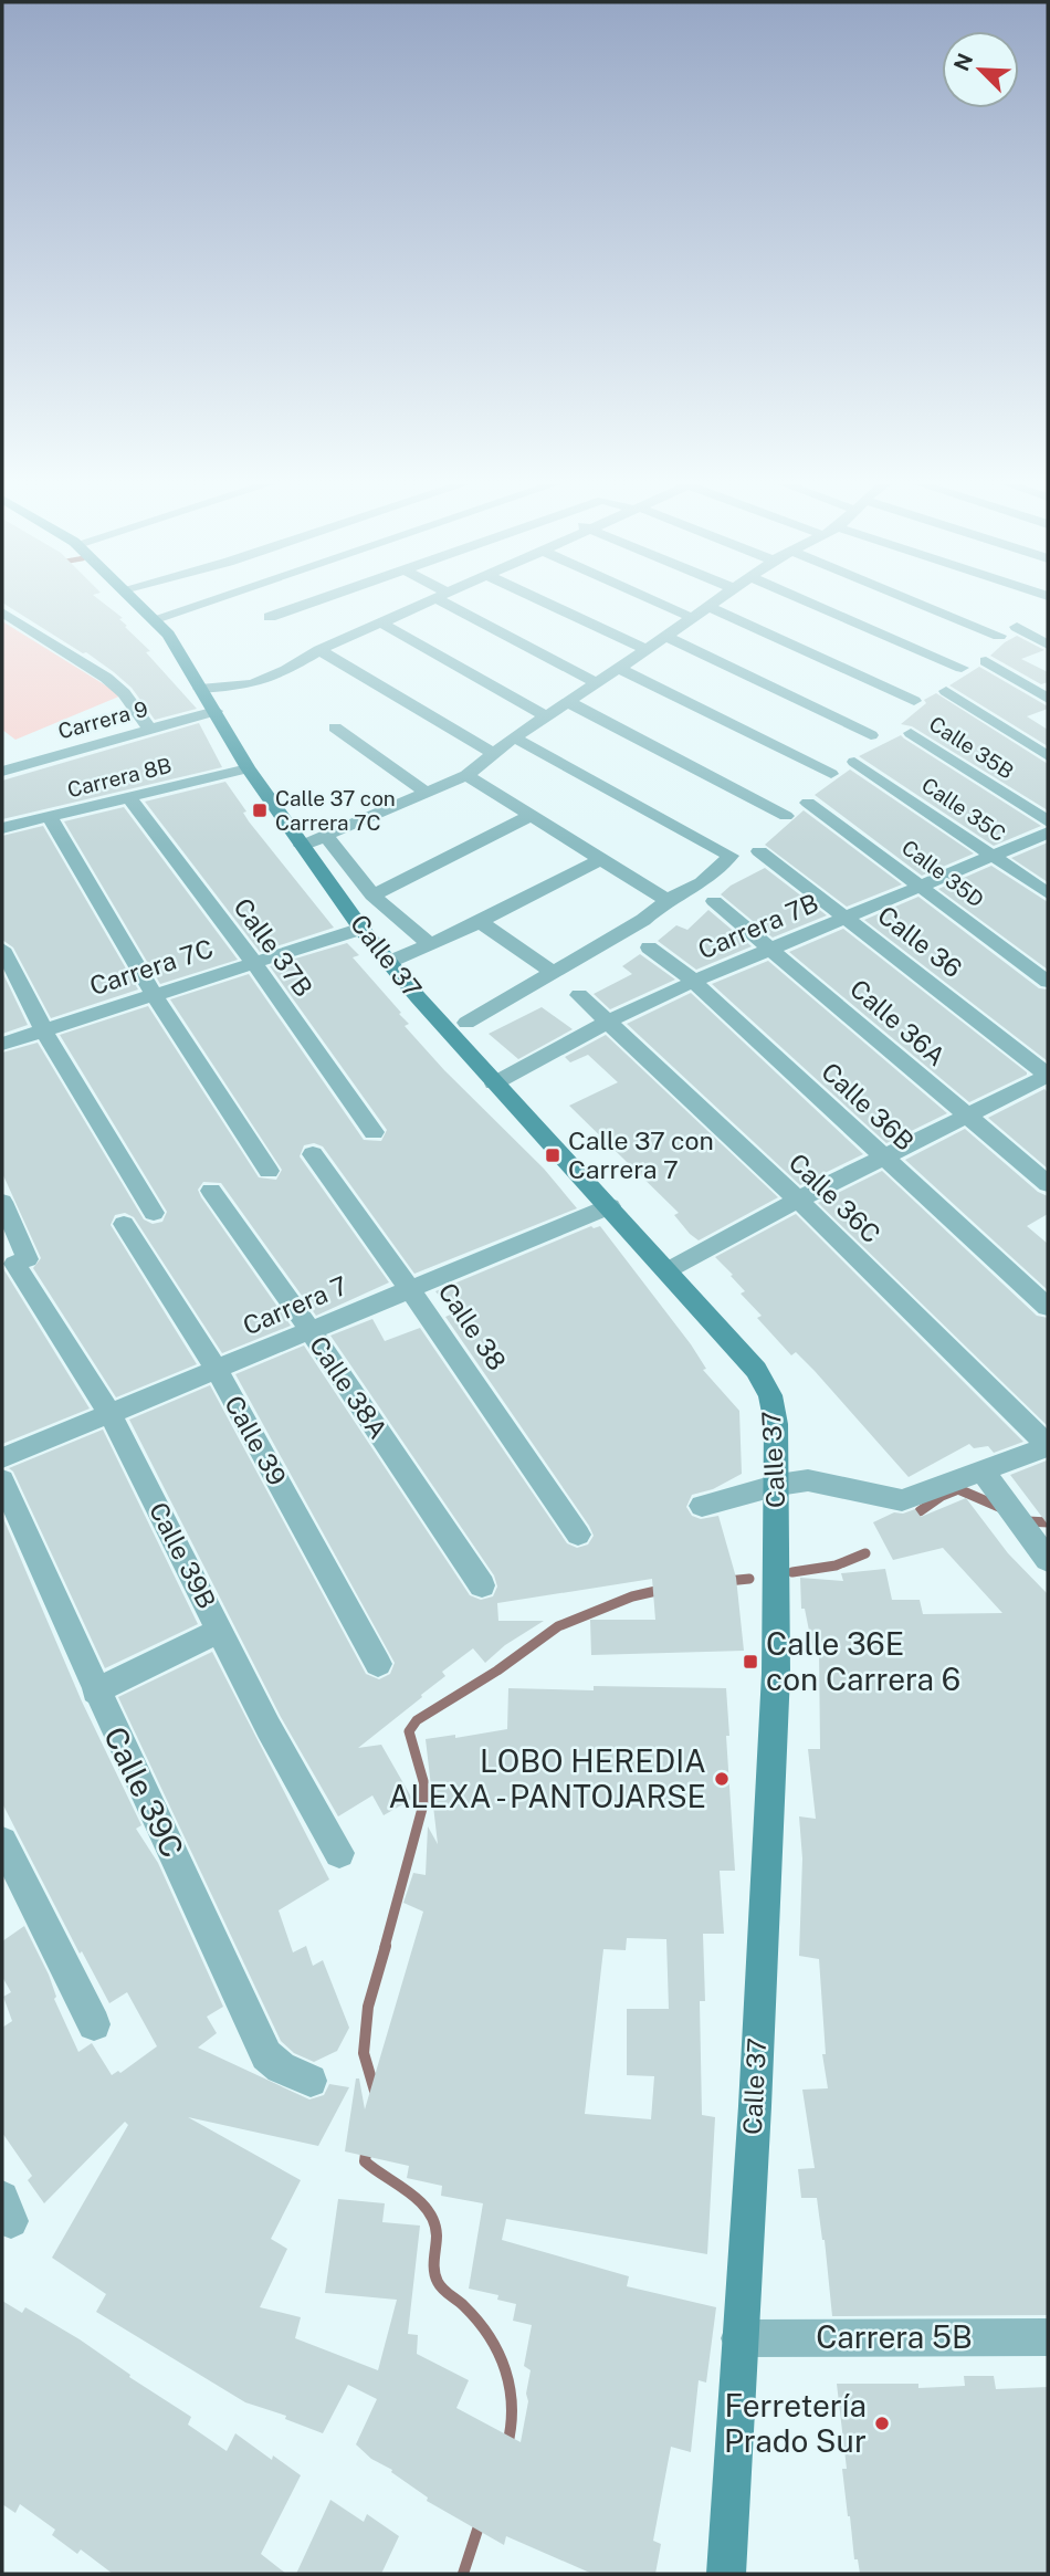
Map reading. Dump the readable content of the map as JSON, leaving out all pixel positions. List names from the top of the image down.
{
  "streets": {
    "main road": ["Calle 37"],
    "street": [
      "Carrera 9",
      "Calle 35B",
      "Carrera 8B",
      "Calle 35C",
      "Calle 35D",
      "Carrera 7B",
      "Calle 36",
      "Calle 37B",
      "Carrera 7C",
      "Calle 36A",
      "Calle 36B",
      "Calle 36C",
      "Carrera 7",
      "Calle 38",
      "Calle 38A",
      "Calle 39",
      "Calle 39B",
      "Calle 39C",
      "Carrera 5B"
    ]
  },
  "crossings": [
    ["Carrera 9", "Calle 37"],
    ["Carrera 8B", "Calle 37B"],
    ["Carrera 8B", "Calle 37"],
    ["Calle 35C", "Carrera 7B"],
    ["Calle 35D", "Carrera 7B"],
    ["Carrera 7B", "Calle 36"],
    ["Carrera 7B", "Calle 37"],
    ["Carrera 7B", "Calle 36A"],
    ["Carrera 7B", "Calle 36B"],
    ["Carrera 7B", "Calle 36C"],
    ["Calle 37B", "Carrera 7C"],
    ["Calle 37", "Carrera 7C"],
    ["Calle 37", "Carrera 7"],
    ["Calle 37", "Carrera 5B"],
    ["Carrera 7", "Calle 38"],
    ["Carrera 7", "Calle 38A"],
    ["Carrera 7", "Calle 39"],
    ["Carrera 7", "Calle 39B"]
  ],
  "places": {
    "transit": ["Calle 37 con Carrera 7C", "Calle 37 con Carrera 7", "Calle 36E con Carrera 6"],
    "other": ["LOBO HEREDIA ALEXA - PANTOJARSE", "Ferretería Prado Sur"]
  },
  "north": "top left"
}
